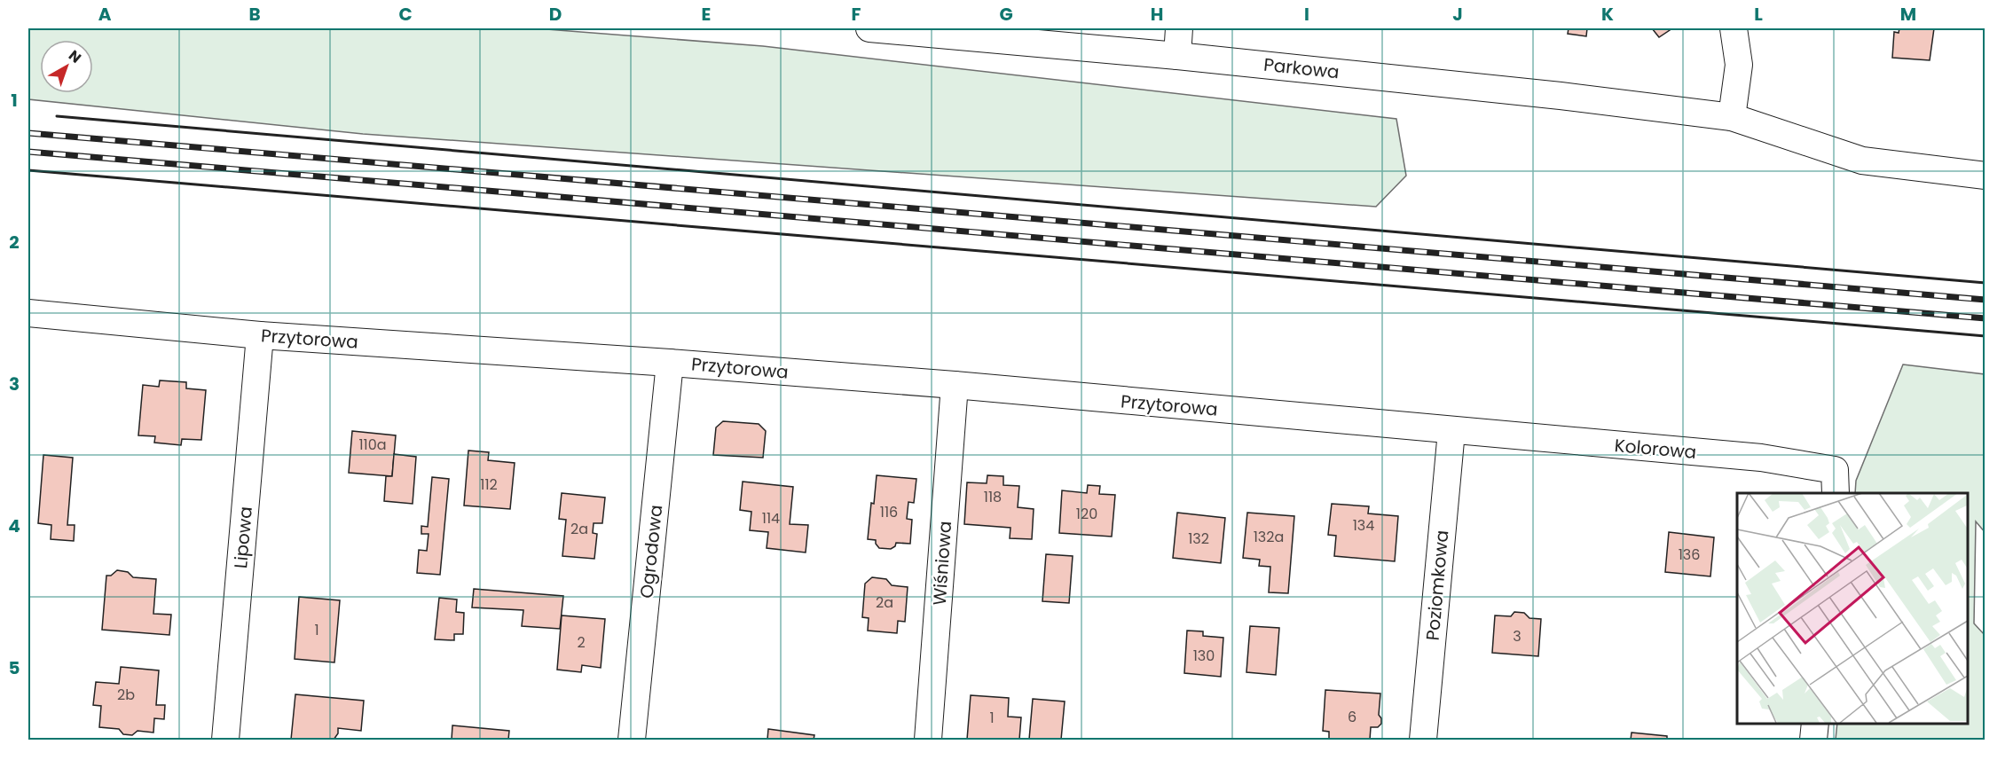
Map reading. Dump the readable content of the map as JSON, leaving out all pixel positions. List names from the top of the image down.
{
  "streets": {
    "street": [
      "Parkowa",
      "Przytorowa",
      "Kolorowa",
      "Lipowa",
      "Ogrodowa",
      "Wiśniowa",
      "Poziomkowa"
    ]
  },
  "crossings": [
    ["Przytorowa", "Kolorowa"],
    ["Przytorowa", "Lipowa"],
    ["Przytorowa", "Ogrodowa"],
    ["Przytorowa", "Wiśniowa"],
    ["Przytorowa", "Poziomkowa"],
    ["Kolorowa", "Poziomkowa"]
  ],
  "house_numbers": [
    "110a",
    "112",
    "118",
    "116",
    "120",
    "114",
    "134",
    "2a",
    "132a",
    "132",
    "136",
    "2a",
    "1",
    "3",
    "2",
    "130",
    "2b",
    "6",
    "1"
  ],
  "north": "top right",
  "grid": {
    "columns": [
      "A",
      "B",
      "C",
      "D",
      "E",
      "F",
      "G",
      "H",
      "I",
      "J",
      "K",
      "L",
      "M"
    ],
    "rows": [
      "1",
      "2",
      "3",
      "4",
      "5"
    ]
  }
}
